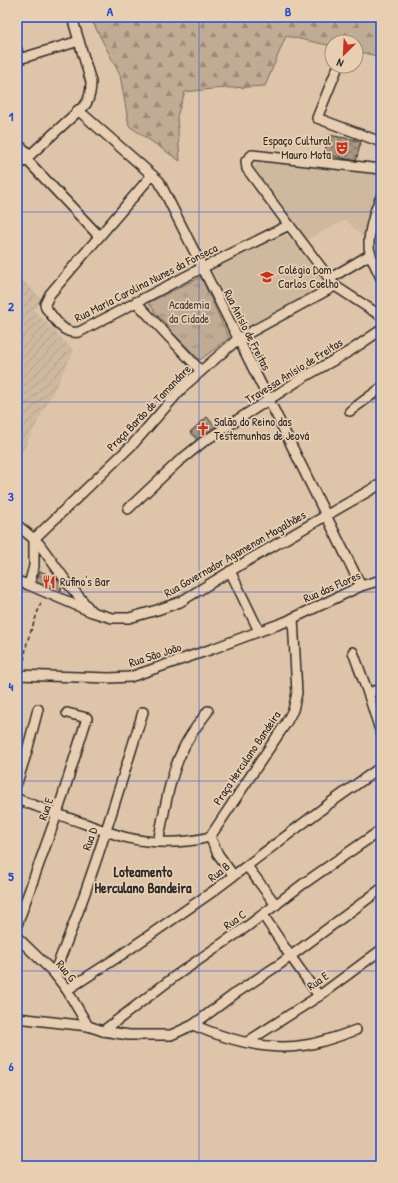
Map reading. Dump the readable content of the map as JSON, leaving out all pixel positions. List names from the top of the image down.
{
  "streets": {
    "street": [
      "Rua Maria Carolina Nunes da Fonseca",
      "Rua Anisio de Freitas",
      "Travessa Anísio de Freitas",
      "Praça Barão de Tamandare",
      "Rua Governador Agamenon Magalhães",
      "Rua das Flores",
      "Rua São João",
      "Praça Herculano Bandeira",
      "Rua E",
      "Rua D",
      "Rua B",
      "Rua C",
      "Rua G"
    ]
  },
  "crossings": [
    ["Rua Maria Carolina Nunes da Fonseca", "Rua Anisio de Freitas"],
    ["Rua Anisio de Freitas", "Travessa Anísio de Freitas"],
    ["Rua Anisio de Freitas", "Praça Barão de Tamandare"],
    ["Rua Anisio de Freitas", "Rua Governador Agamenon Magalhães"],
    ["Rua Anisio de Freitas", "Rua das Flores"],
    ["Rua das Flores", "Rua São João"],
    ["Rua das Flores", "Praça Herculano Bandeira"],
    ["Rua São João", "Praça Herculano Bandeira"],
    ["Rua D", "Rua G"],
    ["Rua B", "Rua G"]
  ],
  "districts": ["Loteamento Herculano Bandeira"],
  "parks": ["Academia da Cidade"],
  "places": {
    "theatre": ["Espaço Cultural Mauro Mota"],
    "school or university": ["Colégio Dom Carlos Coelho"],
    "church": ["Salão do Reino das Testemunhas de Jeová"],
    "restaurant": ["Rufino's Bar"]
  },
  "north": "bottom left",
  "grid": {
    "columns": ["A", "B"],
    "rows": [
      "1",
      "2",
      "3",
      "4",
      "5",
      "6"
    ]
  }
}
